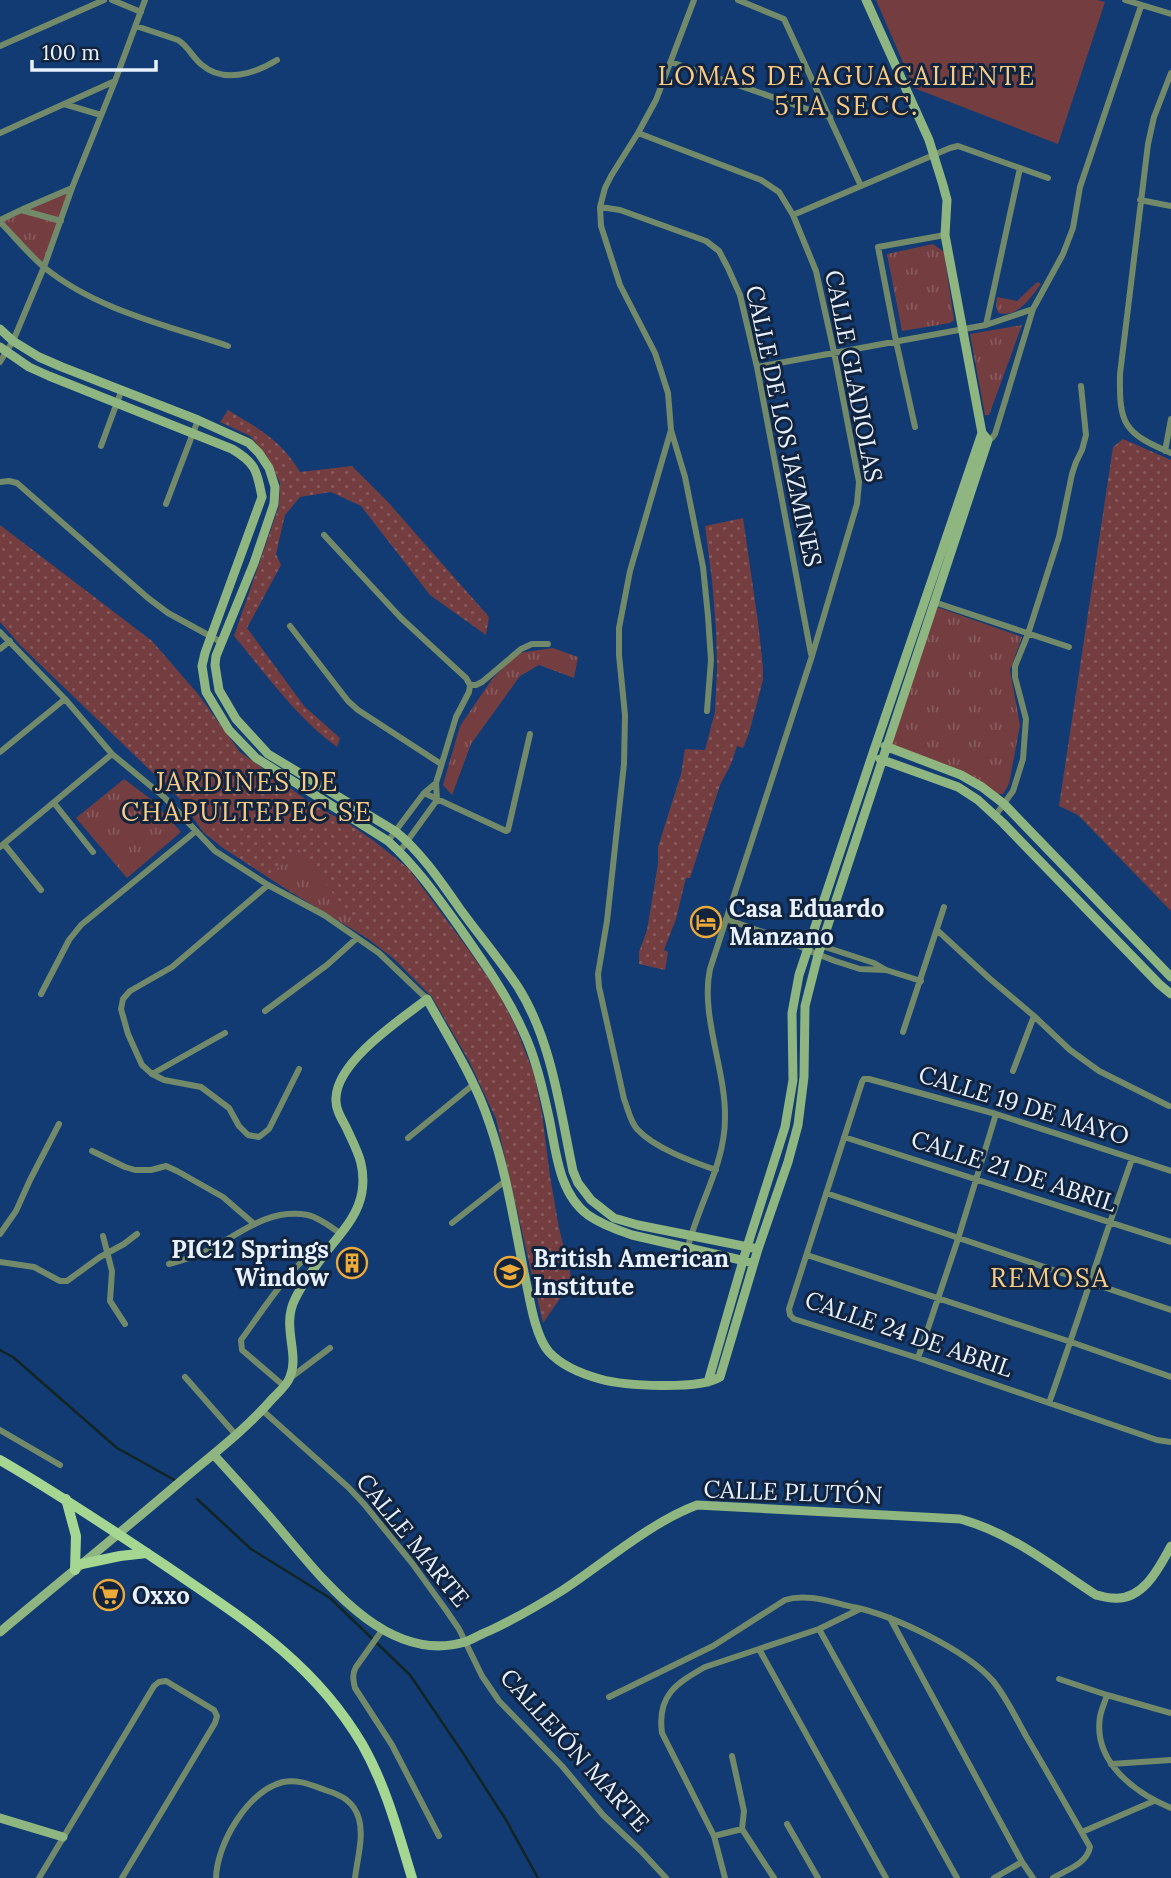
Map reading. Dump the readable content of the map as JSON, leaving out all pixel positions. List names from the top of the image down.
{
  "streets": {
    "main road": ["CALLE PLUTÓN"],
    "street": [
      "CALLE GLADIOLAS",
      "CALLE DE LOS JAZMINES",
      "CALLE 19 DE MAYO",
      "CALLE 21 DE ABRIL",
      "CALLE 24 DE ABRIL",
      "CALLE MARTE",
      "CALLEJÓN MARTE"
    ]
  },
  "crossings": [
    ["CALLE GLADIOLAS", "CALLE DE LOS JAZMINES"],
    ["CALLE 19 DE MAYO", "CALLE 24 DE ABRIL"],
    ["CALLE 21 DE ABRIL", "CALLE 24 DE ABRIL"],
    ["CALLE PLUTÓN", "CALLE MARTE"],
    ["CALLE PLUTÓN", "CALLEJÓN MARTE"],
    ["CALLE MARTE", "CALLEJÓN MARTE"]
  ],
  "districts": ["LOMAS DE AGUACALIENTE 5TA SECC.", "JARDINES DE CHAPULTEPEC SE", "REMOSA"],
  "places": {
    "hotel": ["Casa Eduardo Manzano"],
    "building": ["PIC12 Springs Window"],
    "school or university": ["British American Institute"],
    "supermarket": ["Oxxo"]
  },
  "scale_bar": "100 m"
}
